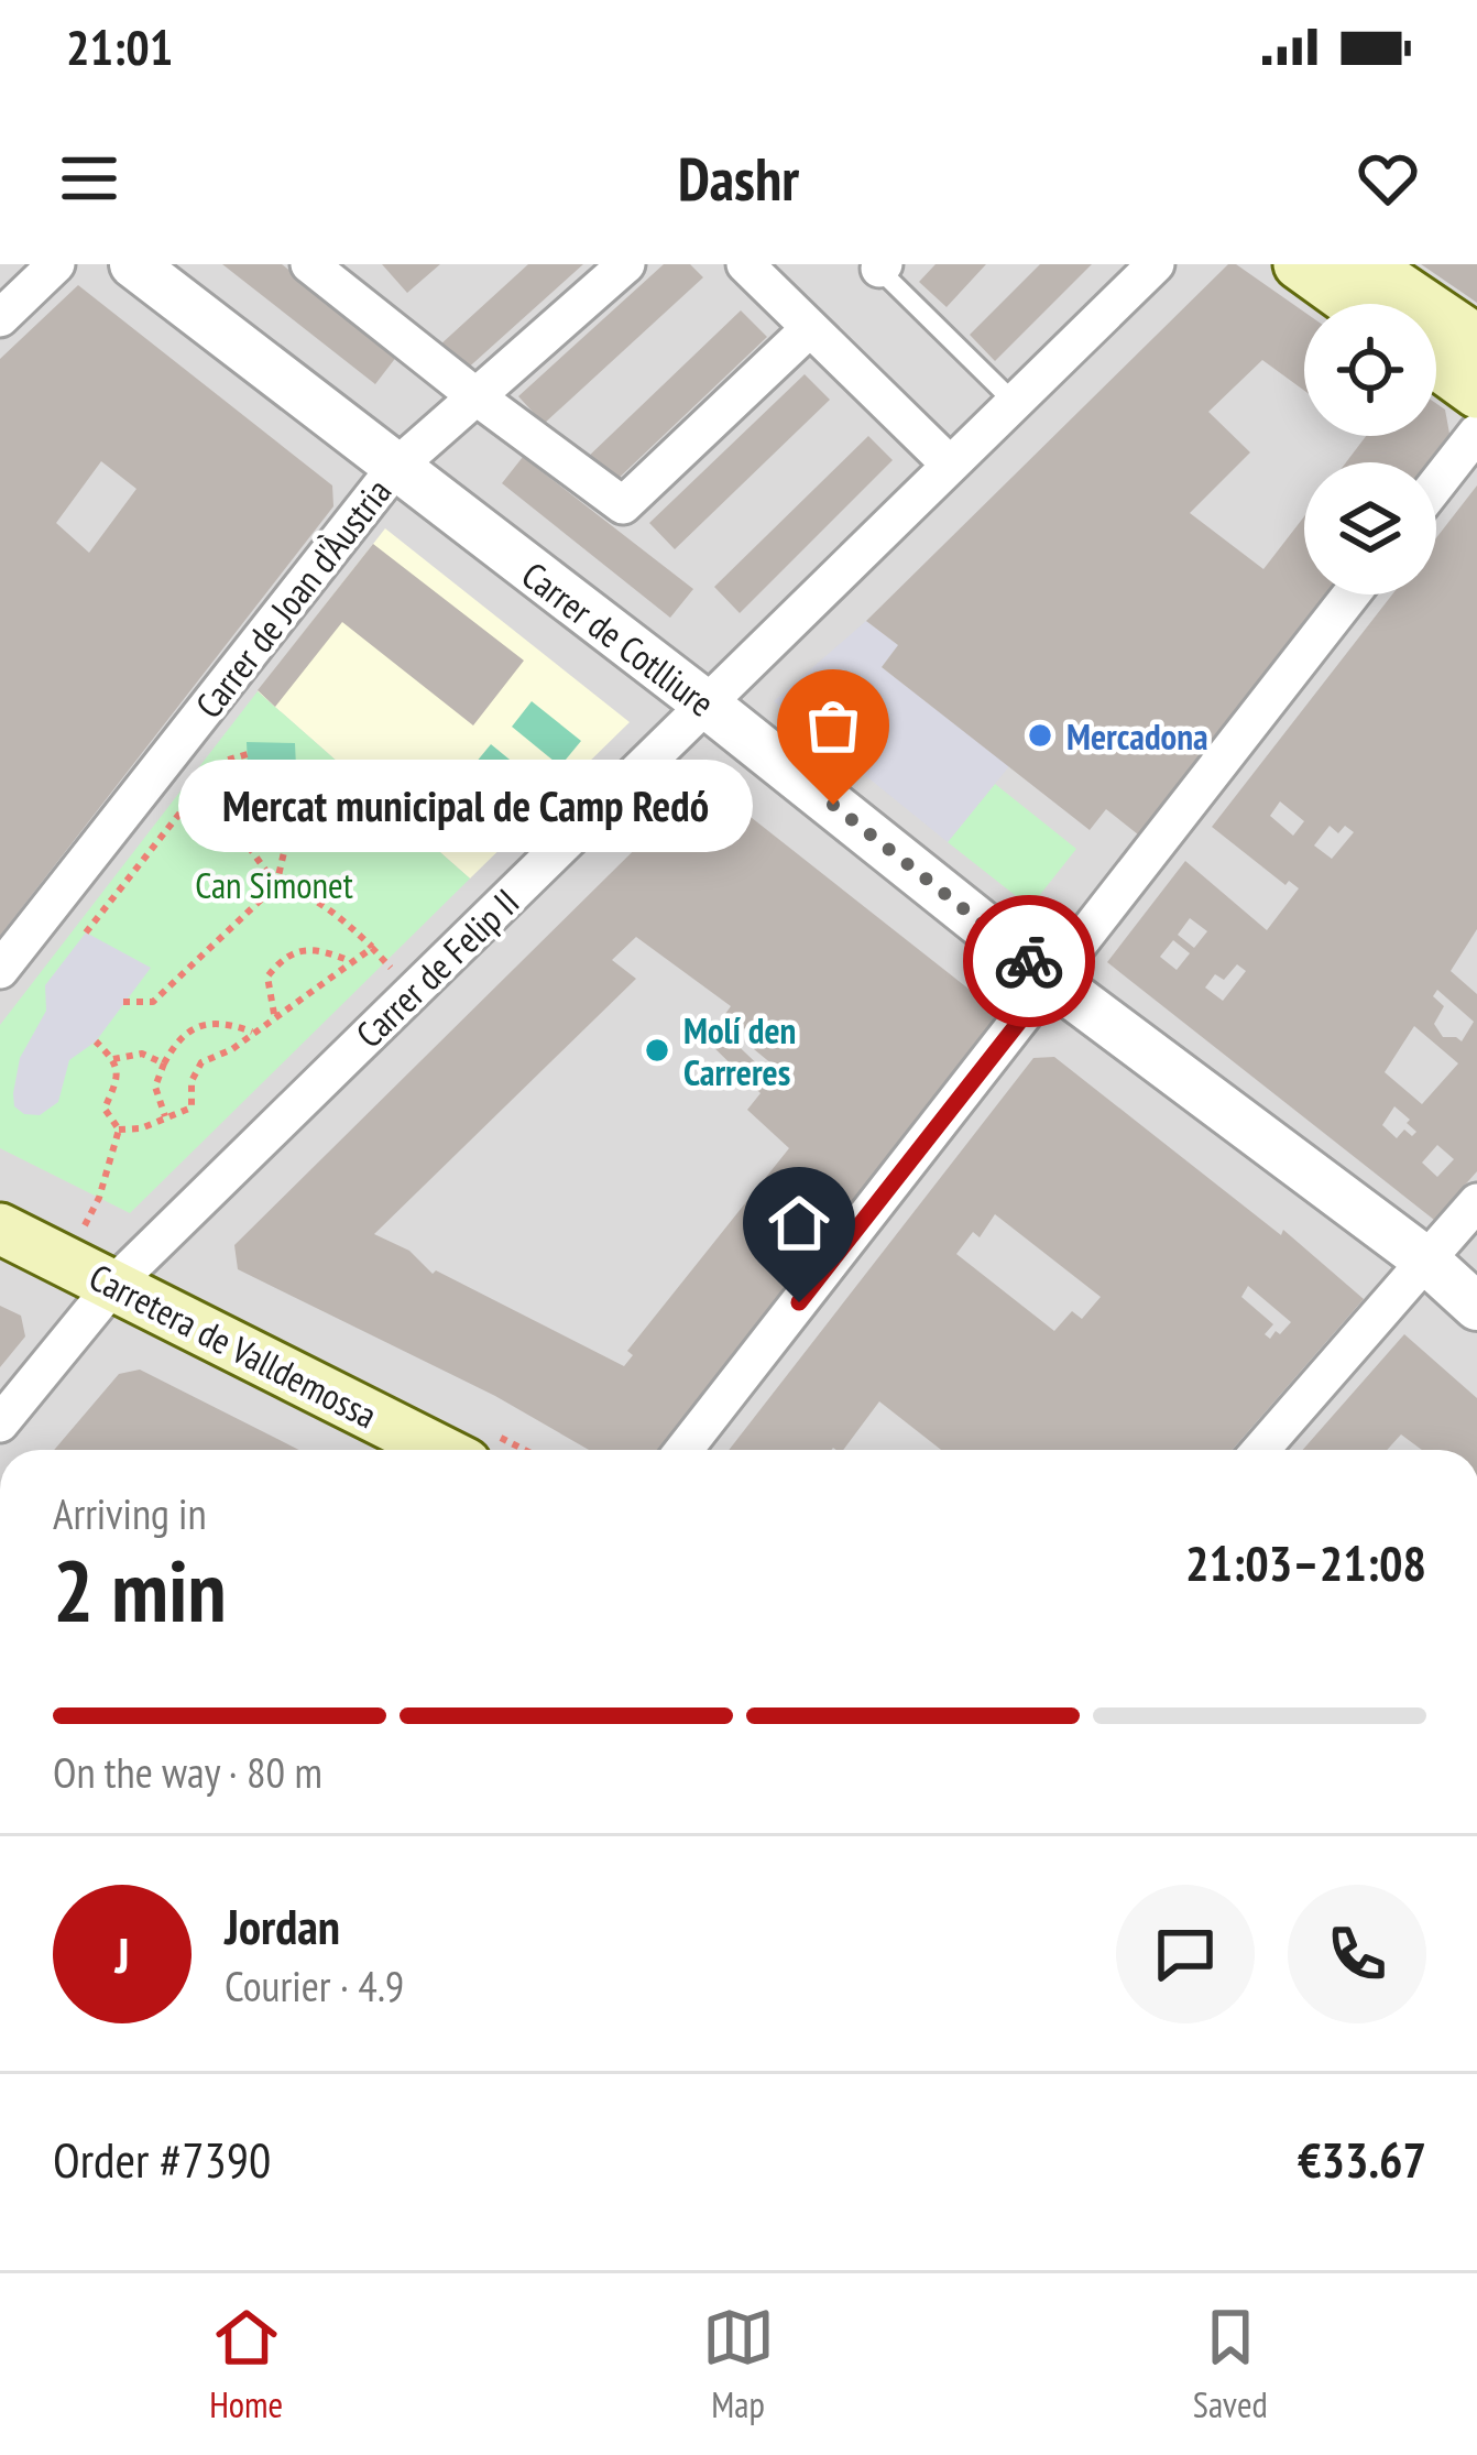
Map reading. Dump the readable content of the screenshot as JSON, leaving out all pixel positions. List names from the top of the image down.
{
  "streets": {
    "main road": ["Carretera de Valldemossa"],
    "street": ["Carrer de Joan d'Àustria", "Carrer de Cotlliure", "Carrer de Felip II"]
  },
  "crossings": [
    ["Carrer de Joan d'Àustria", "Carrer de Cotlliure"],
    ["Carrer de Cotlliure", "Carrer de Felip II"],
    ["Carrer de Felip II", "Carretera de Valldemossa"]
  ],
  "parks": ["Can Simonet"],
  "places": ["Mercadona", "Mercat municipal de Camp Redó", "Molí den Carreres"],
  "page": {
    "status": "21:01",
    "header": "Dashr",
    "bubble": "Mercat municipal de Camp Redó",
    "heading": ["2 min", "Arriving in", "21:03–21:08"],
    "panel": [
      "Jordan",
      "Courier · 4.9",
      "Order #7390",
      "€33.67"
    ],
    "bar": "On the way · 80 m",
    "round": "J",
    "tabs": ["Home", "Map", "Saved"]
  }
}
